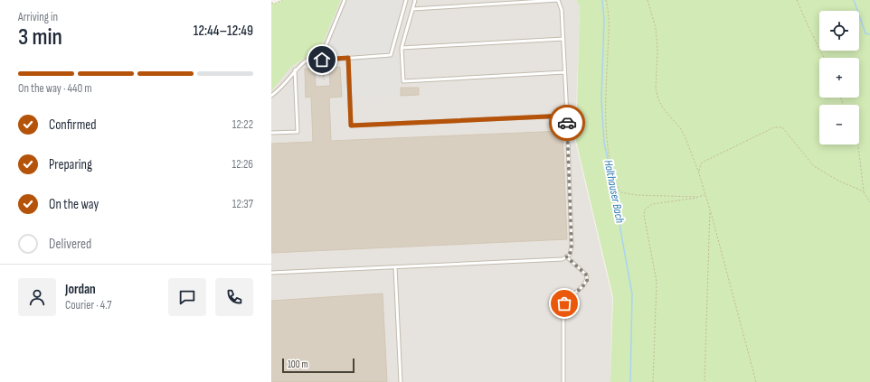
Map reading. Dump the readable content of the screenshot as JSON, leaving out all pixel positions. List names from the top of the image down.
{
  "water": ["Holthauser Bach"],
  "scale_bar": "100 m",
  "page": {
    "heading": ["3 min", "Arriving in", "12:44–12:49"],
    "panel": ["Jordan", "Courier · 4.7"],
    "map_buttons": ["+", "−"],
    "bar": "On the way · 440 m",
    "list": [
      ["Confirmed", "12:22"],
      ["Preparing", "12:26"],
      ["On the way", "12:37"],
      "Delivered"
    ],
    "scale": "100 m"
  }
}
